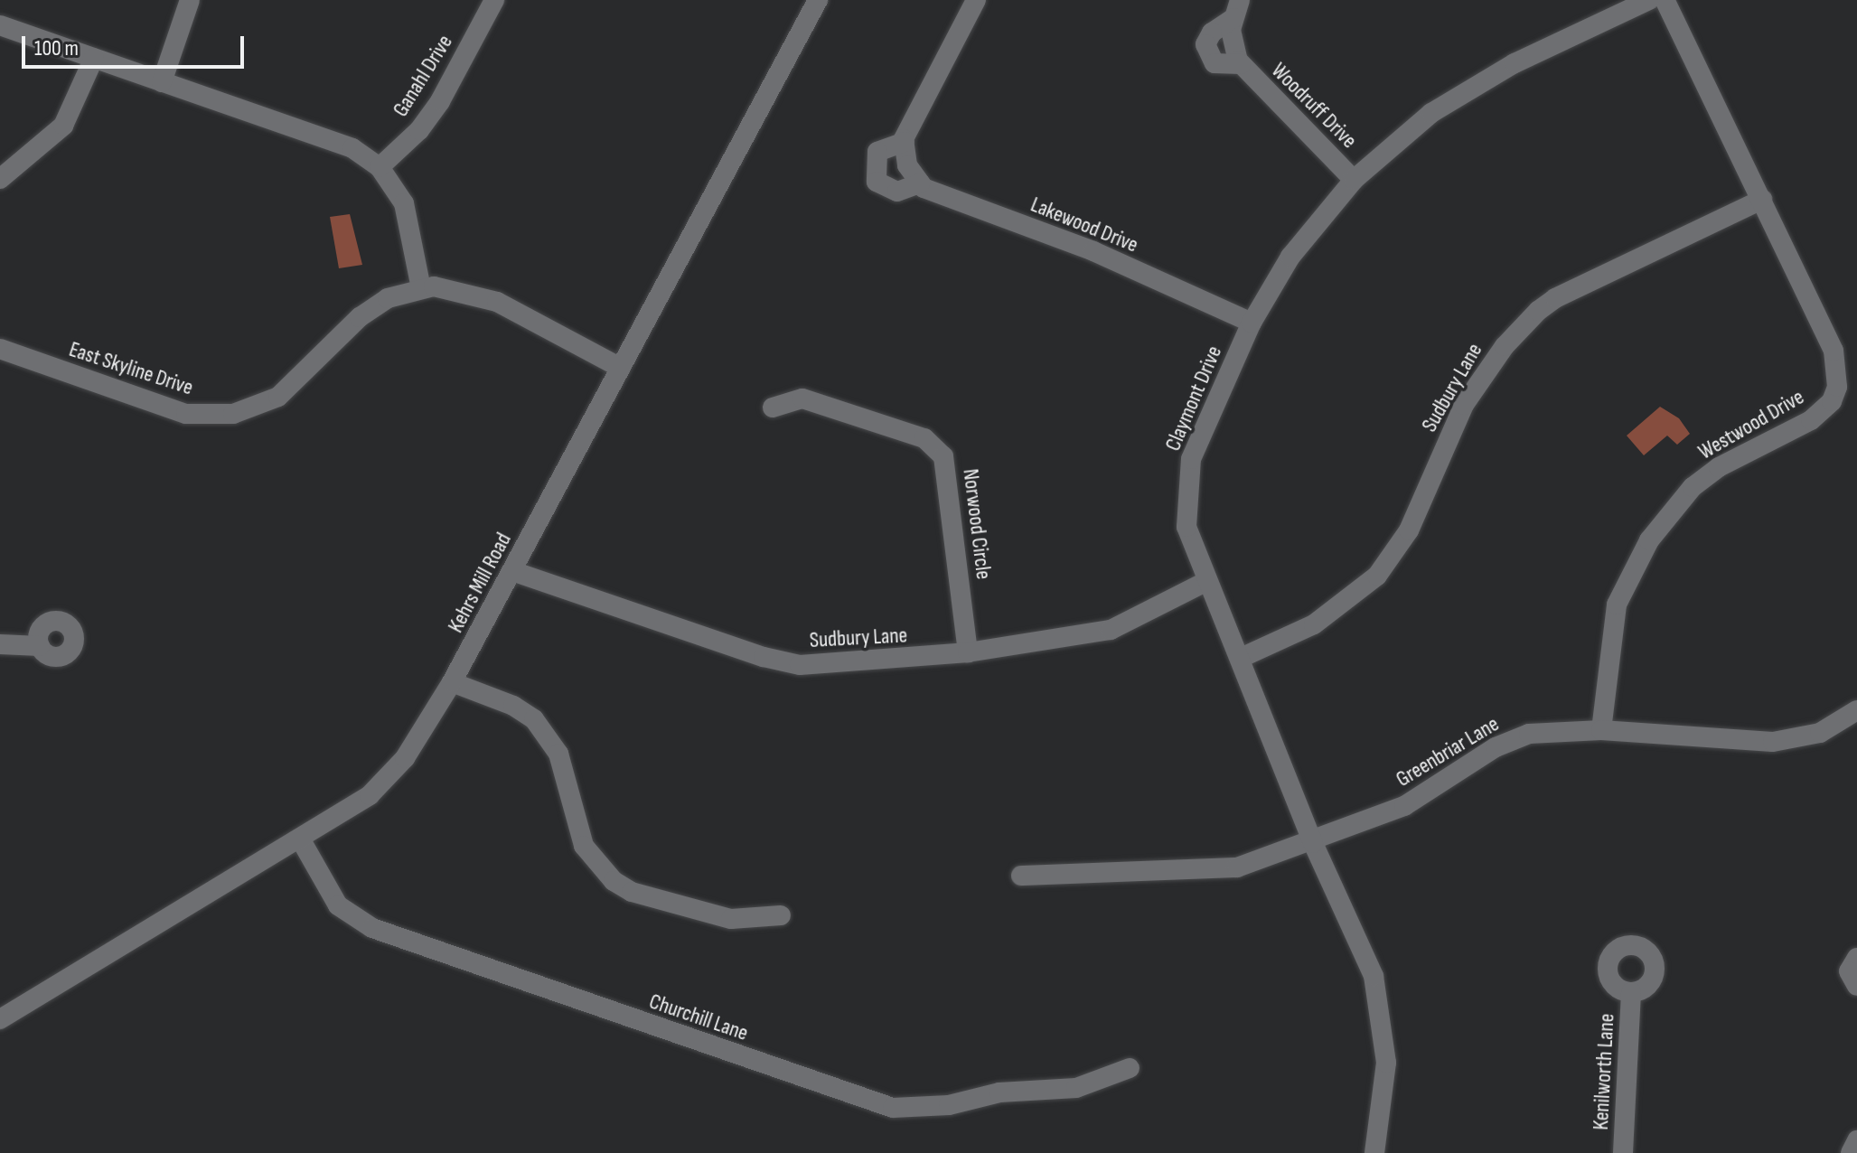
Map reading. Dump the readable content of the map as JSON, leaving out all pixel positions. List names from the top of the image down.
{
  "streets": {
    "street": [
      "Ganahl Drive",
      "Woodruff Drive",
      "Lakewood Drive",
      "East Skyline Drive",
      "Sudbury Lane",
      "Claymont Drive",
      "Westwood Drive",
      "Norwood Circle",
      "Kehrs Mill Road",
      "Greenbriar Lane",
      "Churchill Lane",
      "Kenilworth Lane"
    ]
  },
  "crossings": [
    ["Woodruff Drive", "Claymont Drive"],
    ["Lakewood Drive", "Claymont Drive"],
    ["East Skyline Drive", "Kehrs Mill Road"],
    ["Sudbury Lane", "Claymont Drive"],
    ["Sudbury Lane", "Westwood Drive"],
    ["Sudbury Lane", "Norwood Circle"],
    ["Sudbury Lane", "Kehrs Mill Road"],
    ["Claymont Drive", "Greenbriar Lane"],
    ["Westwood Drive", "Greenbriar Lane"],
    ["Kehrs Mill Road", "Churchill Lane"]
  ],
  "scale_bar": "100 m"
}
